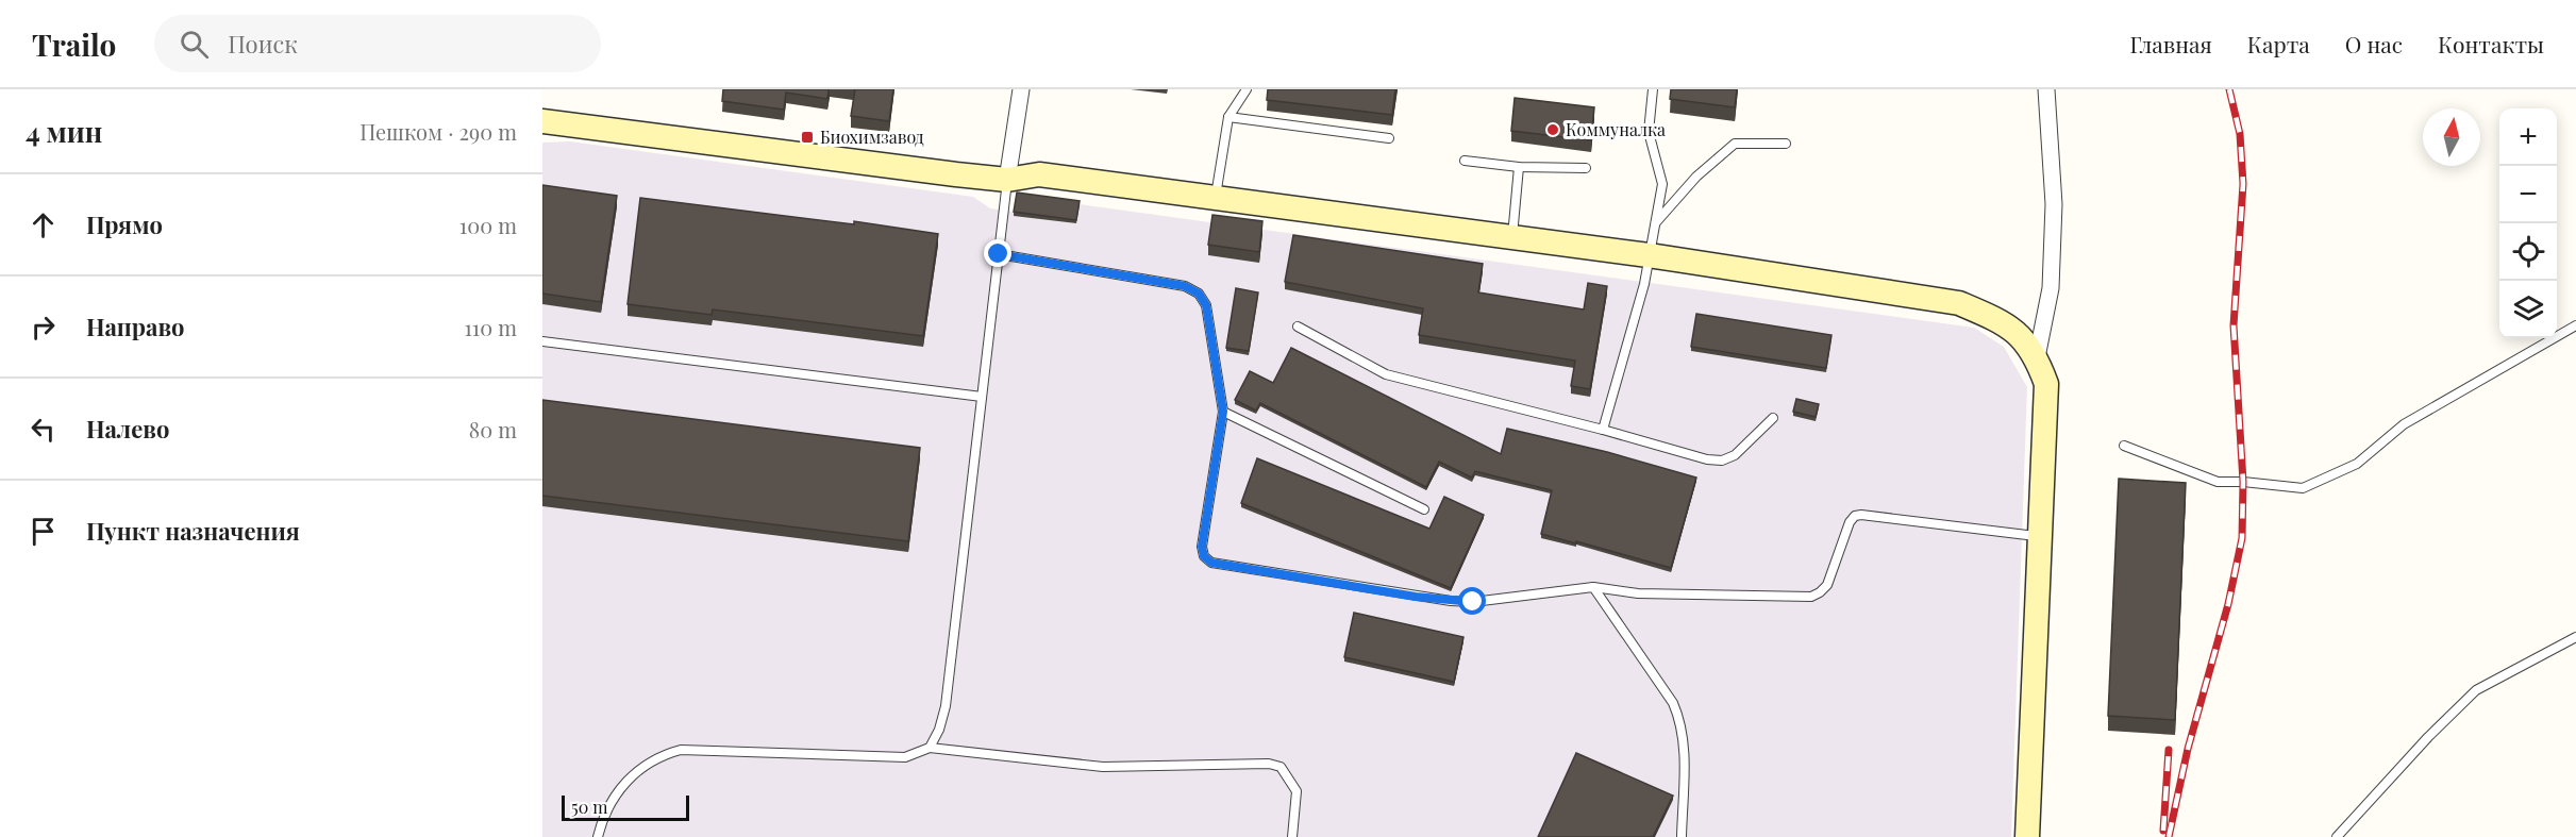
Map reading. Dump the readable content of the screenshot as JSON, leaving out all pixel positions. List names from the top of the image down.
{
  "places": {
    "other": ["Коммуналка"],
    "transit": ["Биохимзавод"]
  },
  "scale_bar": "50 m",
  "north": "top",
  "page": {
    "header": "Trailo",
    "search": "Поиск",
    "nav": [
      "Главная",
      "Карта",
      "О нас",
      "Контакты"
    ],
    "heading": ["4 мин", "Пешком · 290 m"],
    "map_buttons": ["+", "−"],
    "list": [
      ["Прямо", "100 m"],
      ["Направо", "110 m"],
      ["Налево", "80 m"],
      "Пункт назначения"
    ],
    "scale": "50 m"
  }
}
